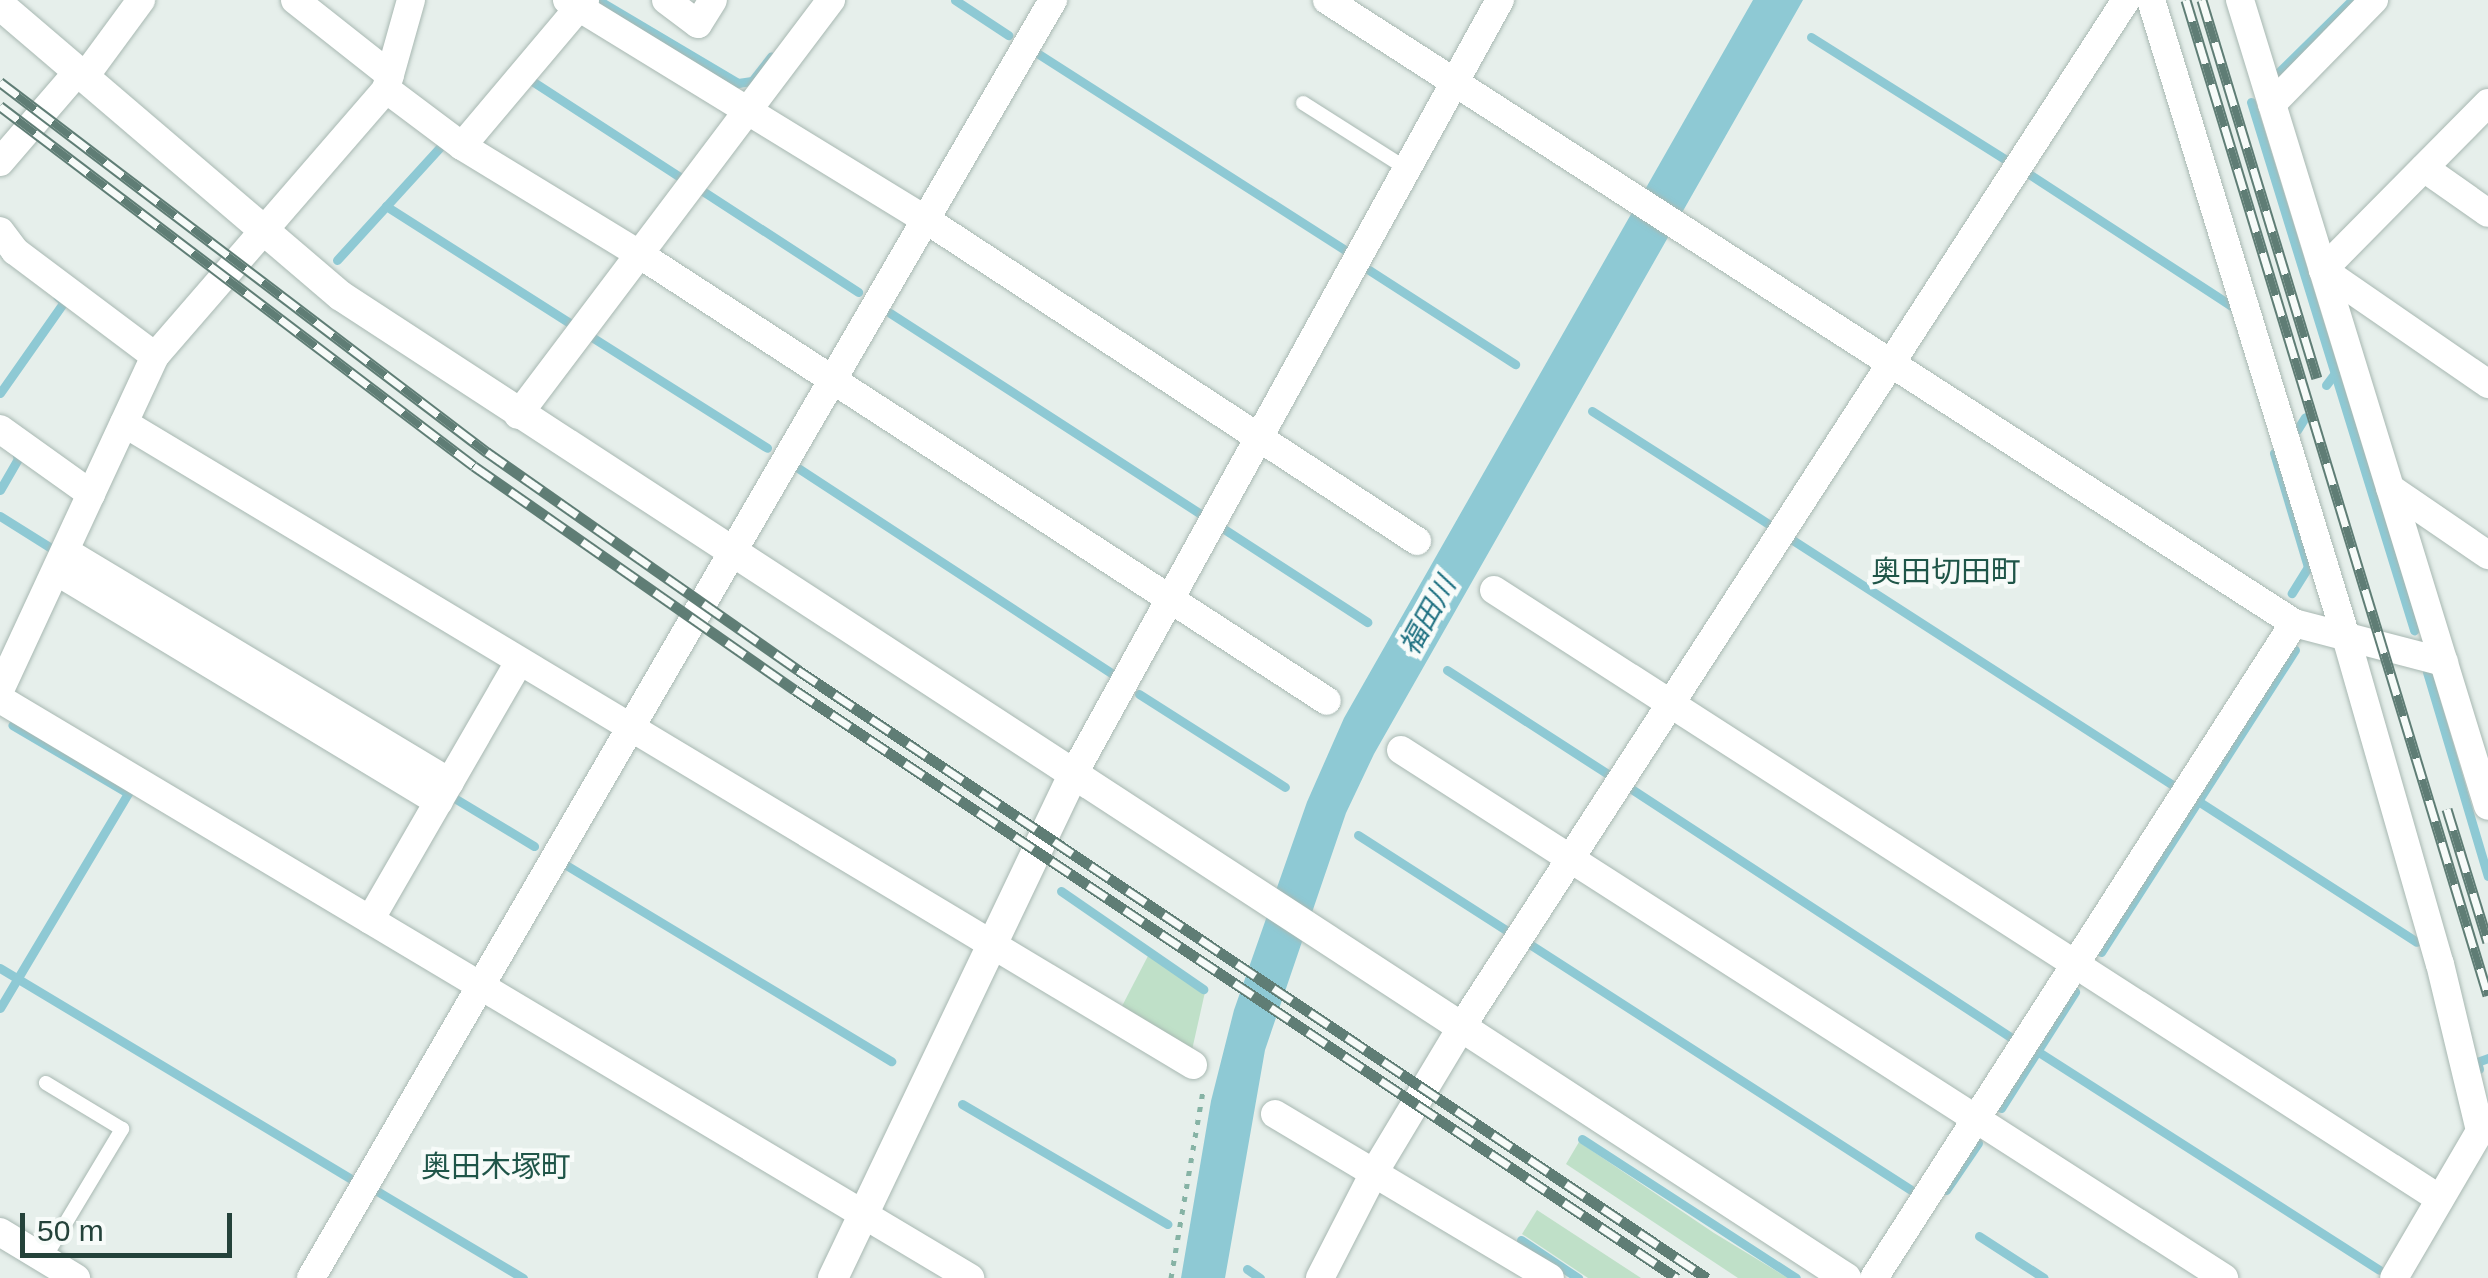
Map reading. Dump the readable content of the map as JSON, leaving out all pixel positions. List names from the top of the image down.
{
  "districts": ["奥田切田町", "奥田木塚町"],
  "water": ["福田川"],
  "scale_bar": "50 m"
}
